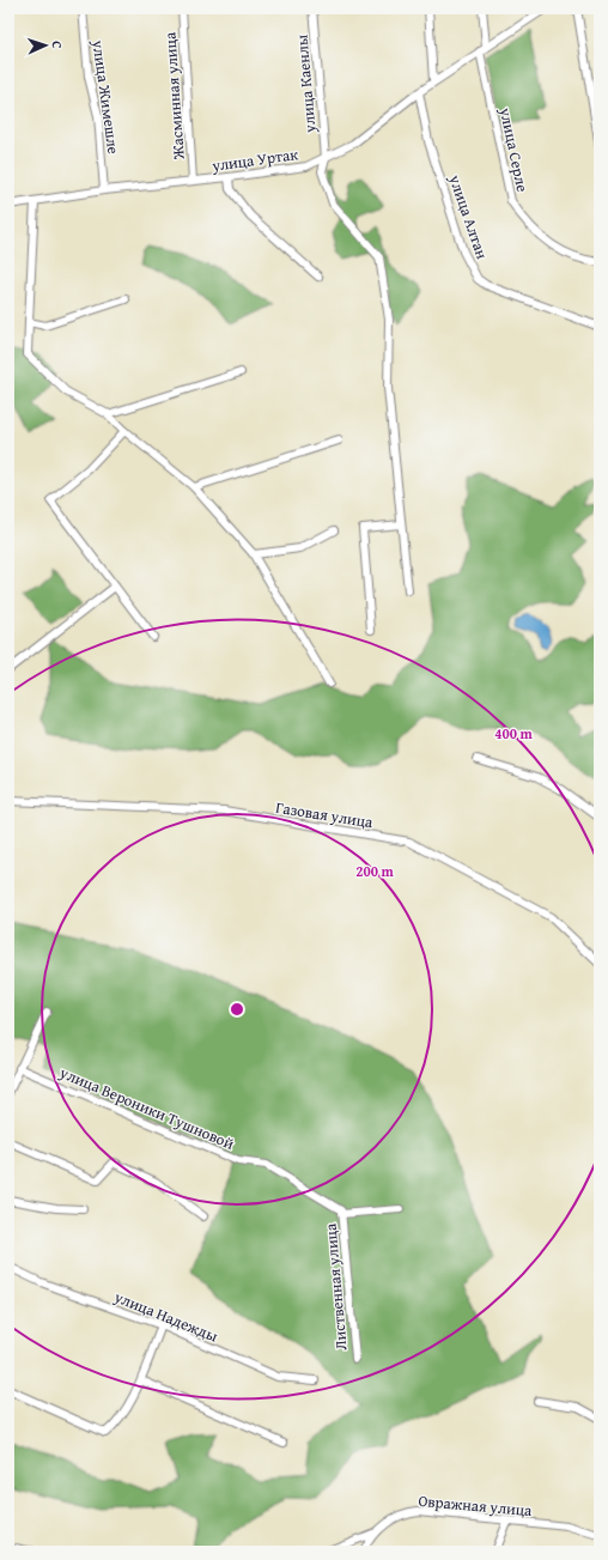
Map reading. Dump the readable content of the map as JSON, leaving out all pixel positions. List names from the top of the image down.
{
  "streets": {
    "street": [
      "улица Каенлы",
      "Жасминная улица",
      "улица Жимешле",
      "улица Серле",
      "улица Уртак",
      "улица Алтан",
      "Газовая улица",
      "улица Вероники Тушновой",
      "Лиственная улица",
      "улица Надежды",
      "Овражная улица"
    ]
  },
  "crossings": [
    ["улица Каенлы", "улица Уртак"],
    ["Жасминная улица", "улица Уртак"],
    ["улица Жимешле", "улица Уртак"],
    ["улица Серле", "улица Уртак"],
    ["улица Уртак", "улица Алтан"],
    ["улица Вероники Тушновой", "Лиственная улица"]
  ],
  "north": "right",
  "rings": ["400 m", "200 m"]
}
